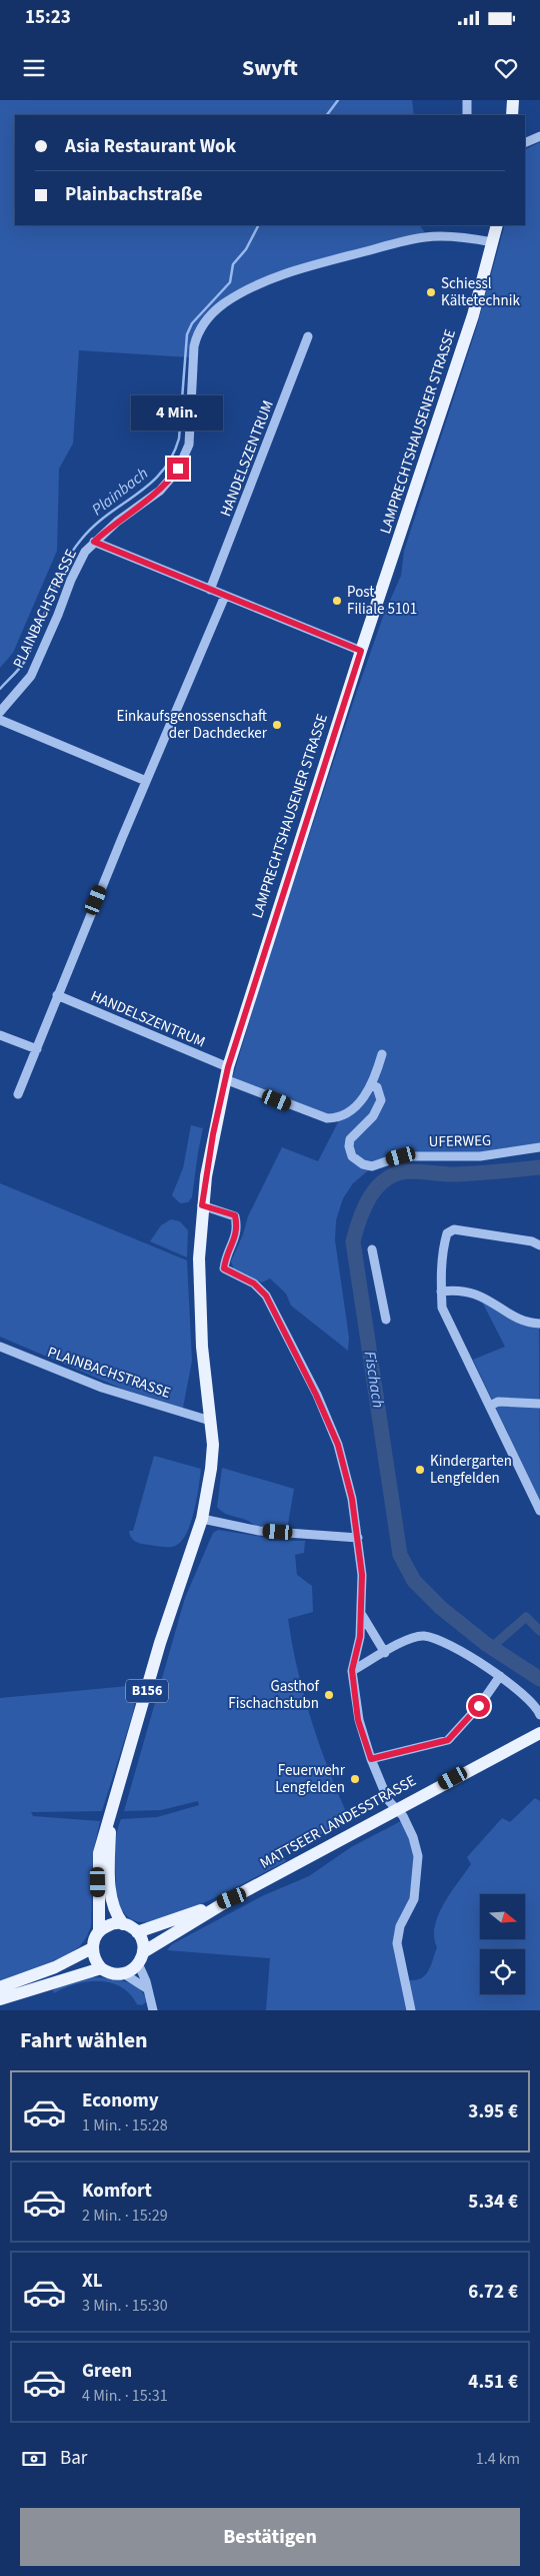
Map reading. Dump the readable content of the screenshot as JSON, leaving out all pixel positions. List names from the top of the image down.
{
  "streets": {
    "main road": ["LAMPRECHTSHAUSENER STRASSE", "B156", "MATTSEER LANDESSTRASSE"],
    "street": ["HANDELSZENTRUM", "PLAINBACHSTRASSE", "UFERWEG"]
  },
  "crossings": [
    ["LAMPRECHTSHAUSENER STRASSE", "HANDELSZENTRUM"],
    ["LAMPRECHTSHAUSENER STRASSE", "PLAINBACHSTRASSE"],
    ["LAMPRECHTSHAUSENER STRASSE", "B156"],
    ["PLAINBACHSTRASSE", "B156"],
    ["B156", "MATTSEER LANDESSTRASSE"]
  ],
  "water": ["Plainbach", "Fischach"],
  "places": [
    "Schiessl Kältetechnik",
    "Post Filiale 5101",
    "Einkaufsgenossenschaft der Dachdecker",
    "Kindergarten Lengfelden",
    "Gasthof Fischachstubn",
    "Feuerwehr Lengfelden"
  ],
  "north": "right",
  "page": {
    "status": "15:23",
    "header": "Swyft",
    "banner": ["Asia Restaurant Wok", "Plainbachstraße"],
    "bubble": "4 Min.",
    "heading": "Fahrt wählen",
    "list": [
      {
        "name": "Economy",
        "note": "1 Min. · 15:28",
        "value": "3.95 €"
      },
      {
        "name": "Komfort",
        "note": "2 Min. · 15:29",
        "value": "5.34 €"
      },
      {
        "name": "XL",
        "note": "3 Min. · 15:30",
        "value": "6.72 €"
      },
      {
        "name": "Green",
        "note": "4 Min. · 15:31",
        "value": "4.51 €"
      }
    ],
    "pay": ["Bar", "1.4 km"],
    "buttons": "Bestätigen"
  }
}
